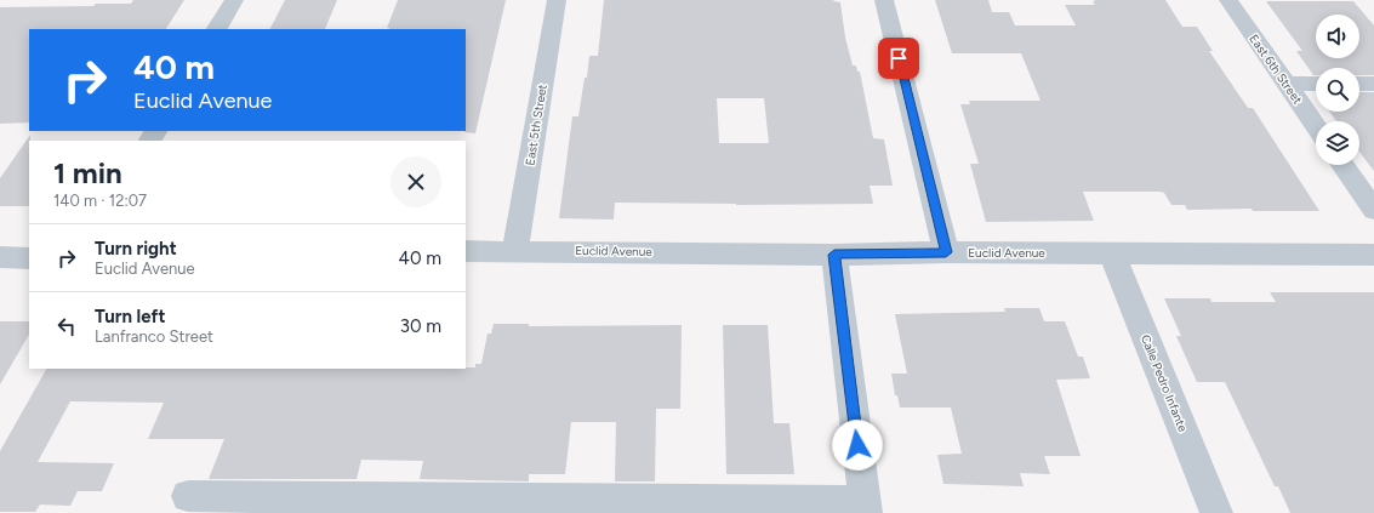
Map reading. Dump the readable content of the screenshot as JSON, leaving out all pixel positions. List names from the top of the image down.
{
  "streets": {
    "street": [
      "East 6th Street",
      "East 5th Street",
      "Euclid Avenue",
      "Calle Pedro Infante"
    ]
  },
  "crossings": [
    ["East 5th Street", "Euclid Avenue"],
    ["Euclid Avenue", "Calle Pedro Infante"]
  ],
  "page": {
    "turn": ["40 m", "Euclid Avenue"],
    "heading": ["1 min", "140 m · 12:07"],
    "list": [
      {
        "name": "Turn right",
        "note": "Euclid Avenue",
        "value": "40 m"
      },
      {
        "name": "Turn left",
        "note": "Lanfranco Street",
        "value": "30 m"
      }
    ]
  }
}
